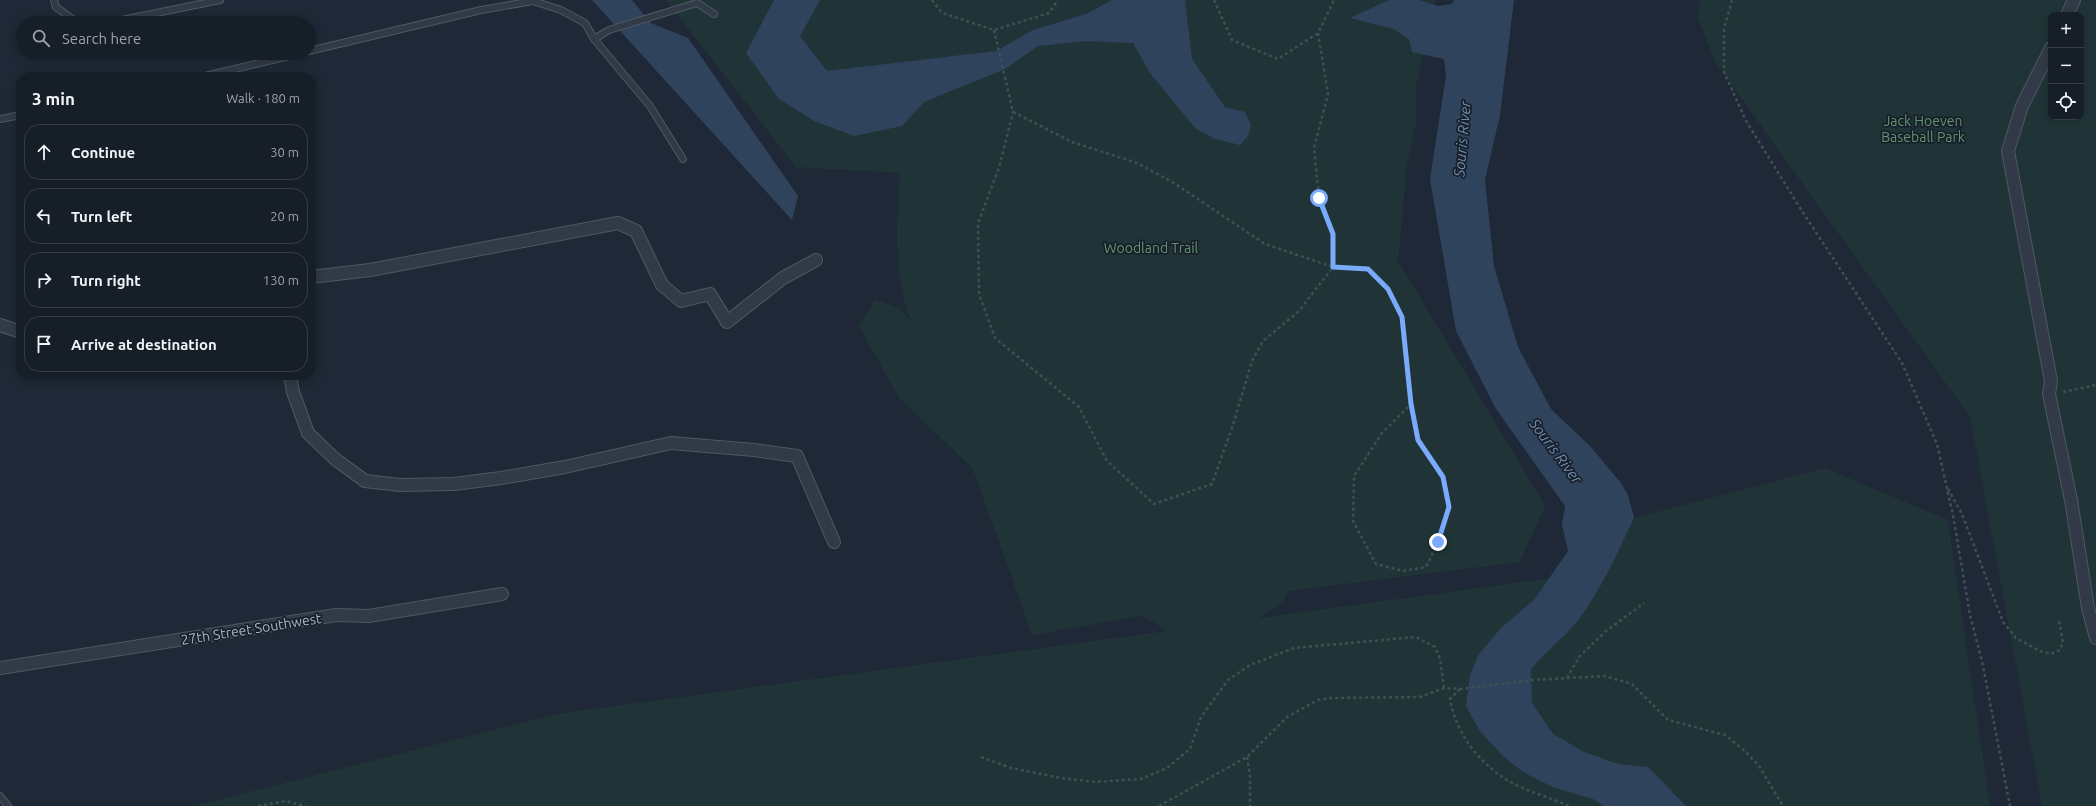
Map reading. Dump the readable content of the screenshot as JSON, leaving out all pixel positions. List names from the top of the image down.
{
  "streets": {
    "street": ["27th Street Southwest"]
  },
  "water": ["Souris River"],
  "parks": ["Jack Hoeven Baseball Park", "Woodland Trail"],
  "page": {
    "map_buttons": ["+", "−"],
    "search": "Search here",
    "heading": ["3 min", "Walk · 180 m"],
    "list": [
      ["Continue", "30 m"],
      ["Turn left", "20 m"],
      ["Turn right", "130 m"],
      "Arrive at destination"
    ]
  }
}
